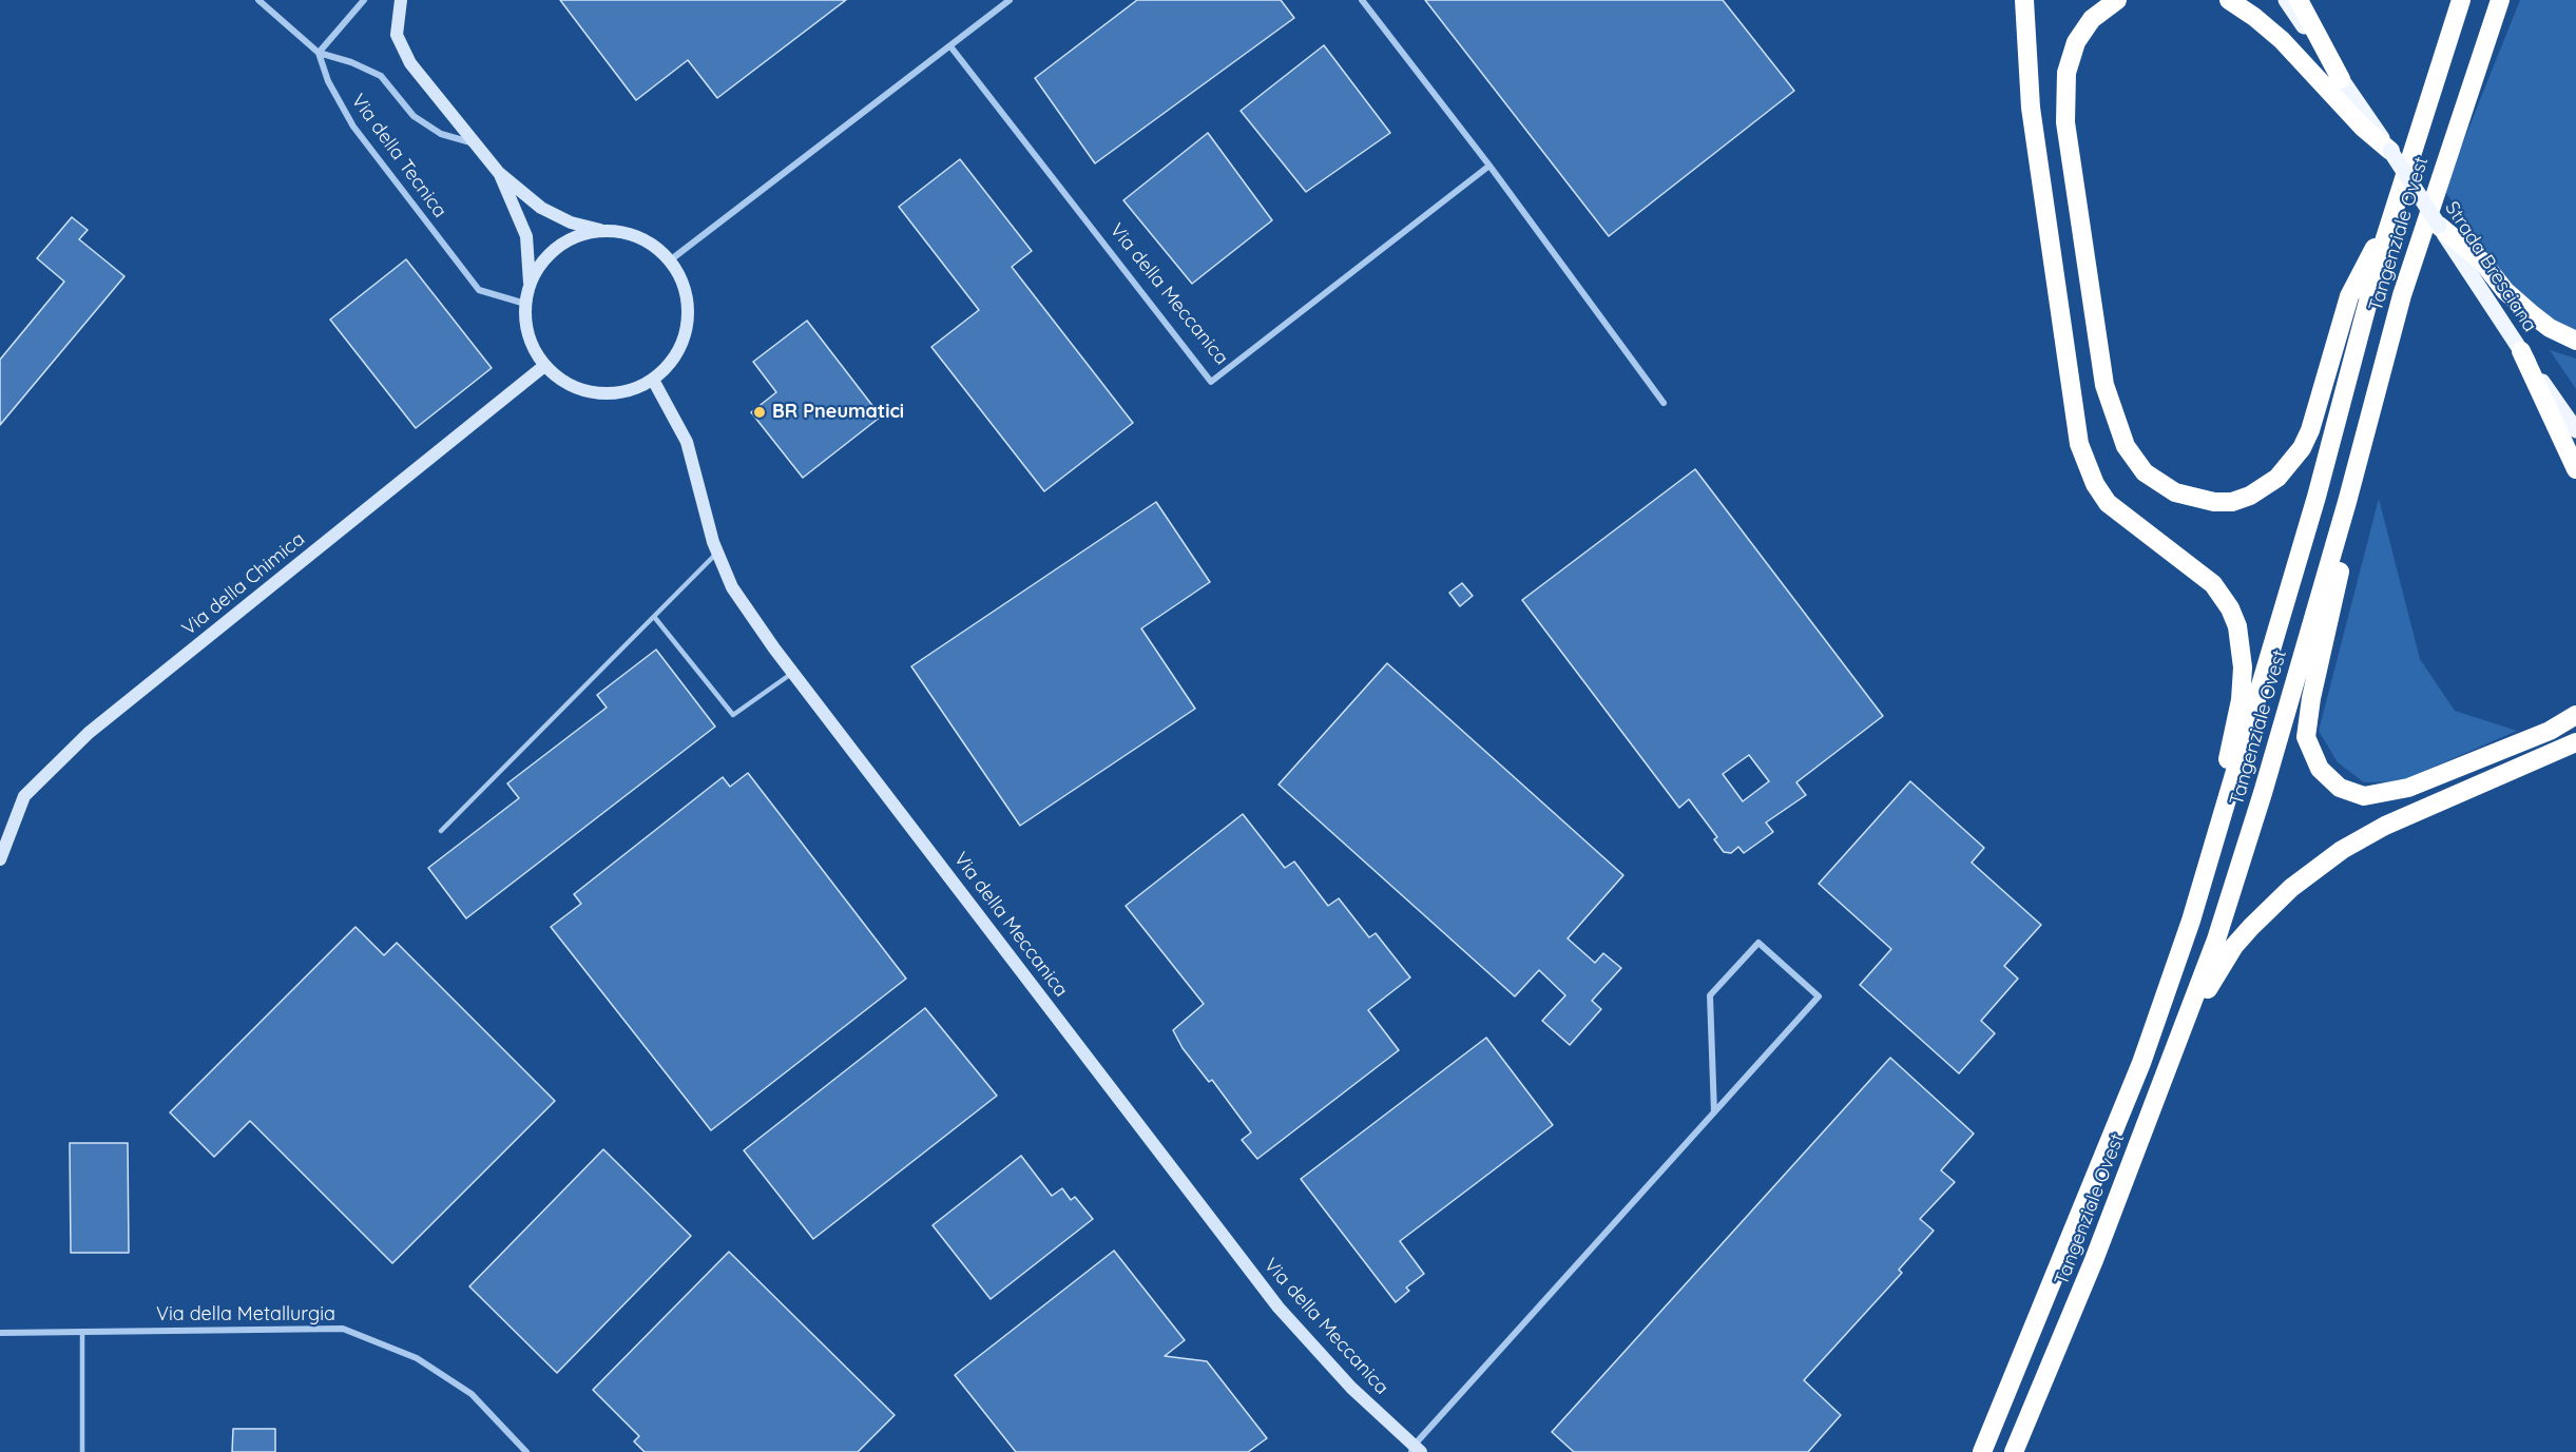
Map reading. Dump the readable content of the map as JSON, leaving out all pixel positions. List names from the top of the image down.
{
  "streets": {
    "highway": ["Tangenziale Ovest"],
    "main road": ["Strada Bresciana"],
    "street": [
      "Via della Tecnica",
      "Via della Meccanica",
      "Via della Chimica",
      "Via della Metallurgia"
    ]
  },
  "crossings": [
    ["Via della Tecnica", "Via della Meccanica"],
    ["Via della Tecnica", "Via della Chimica"],
    ["Via della Meccanica", "Via della Chimica"]
  ],
  "places": ["BR Pneumatici"]
}
